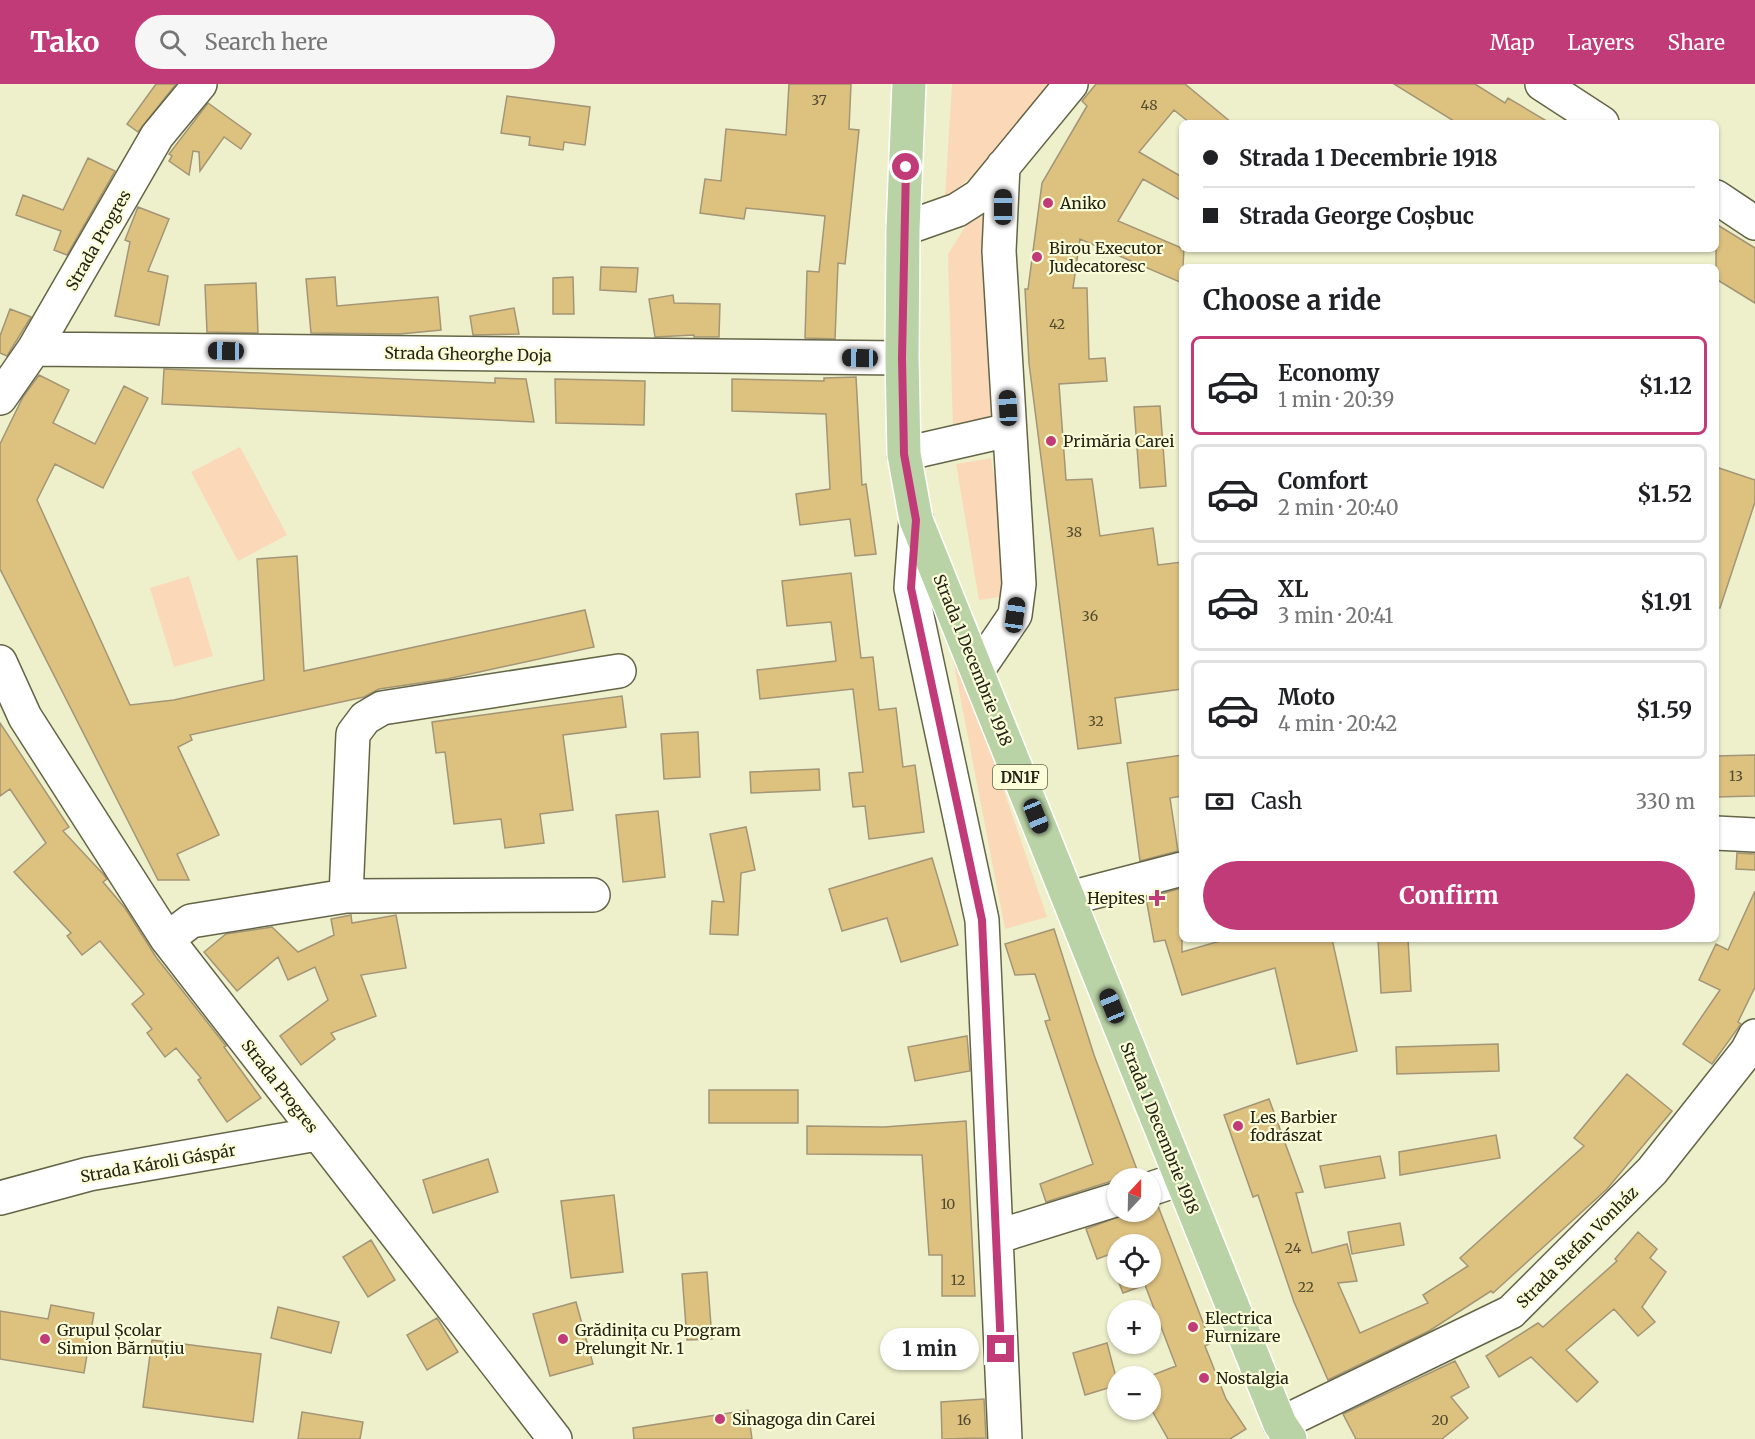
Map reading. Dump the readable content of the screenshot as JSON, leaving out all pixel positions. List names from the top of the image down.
{
  "streets": {
    "main road": ["Strada 1 Decembrie 1918", "DN1F"],
    "street": [
      "Strada Progres",
      "Strada Gheorghe Doja",
      "Strada Károli Gáspár",
      "Strada Stefan Vonház"
    ]
  },
  "crossings": [
    ["Strada Progres", "Strada Gheorghe Doja"],
    ["Strada Progres", "Strada Károli Gáspár"],
    ["Strada Gheorghe Doja", "Strada 1 Decembrie 1918"],
    ["Strada 1 Decembrie 1918", "Strada Stefan Vonház"]
  ],
  "places": {
    "other": [
      "Aniko",
      "Birou Executor Judecatoresc",
      "Primăria Carei",
      "Les Barbier fodrászat",
      "Electrica Furnizare",
      "Grupul Școlar Simion Bărnuțiu",
      "Grădinița cu Program Prelungit Nr. 1",
      "Nostalgia",
      "Sinagoga din Carei"
    ],
    "health": ["Hepites"]
  },
  "house_numbers": [
    "37",
    "48",
    "42",
    "38",
    "36",
    "32",
    "13",
    "10",
    "24",
    "12",
    "22",
    "16",
    "20"
  ],
  "north": "top",
  "page": {
    "header": "Tako",
    "search": "Search here",
    "nav": ["Map", "Layers", "Share"],
    "banner": ["Strada 1 Decembrie 1918", "Strada George Coșbuc"],
    "heading": "Choose a ride",
    "list": [
      {
        "name": "Economy",
        "note": "1 min · 20:39",
        "value": "$1.12"
      },
      {
        "name": "Comfort",
        "note": "2 min · 20:40",
        "value": "$1.52"
      },
      {
        "name": "XL",
        "note": "3 min · 20:41",
        "value": "$1.91"
      },
      {
        "name": "Moto",
        "note": "4 min · 20:42",
        "value": "$1.59"
      }
    ],
    "pay": ["Cash", "330 m"],
    "buttons": "Confirm",
    "map_buttons": ["+", "−"],
    "bubble": "1 min"
  }
}
